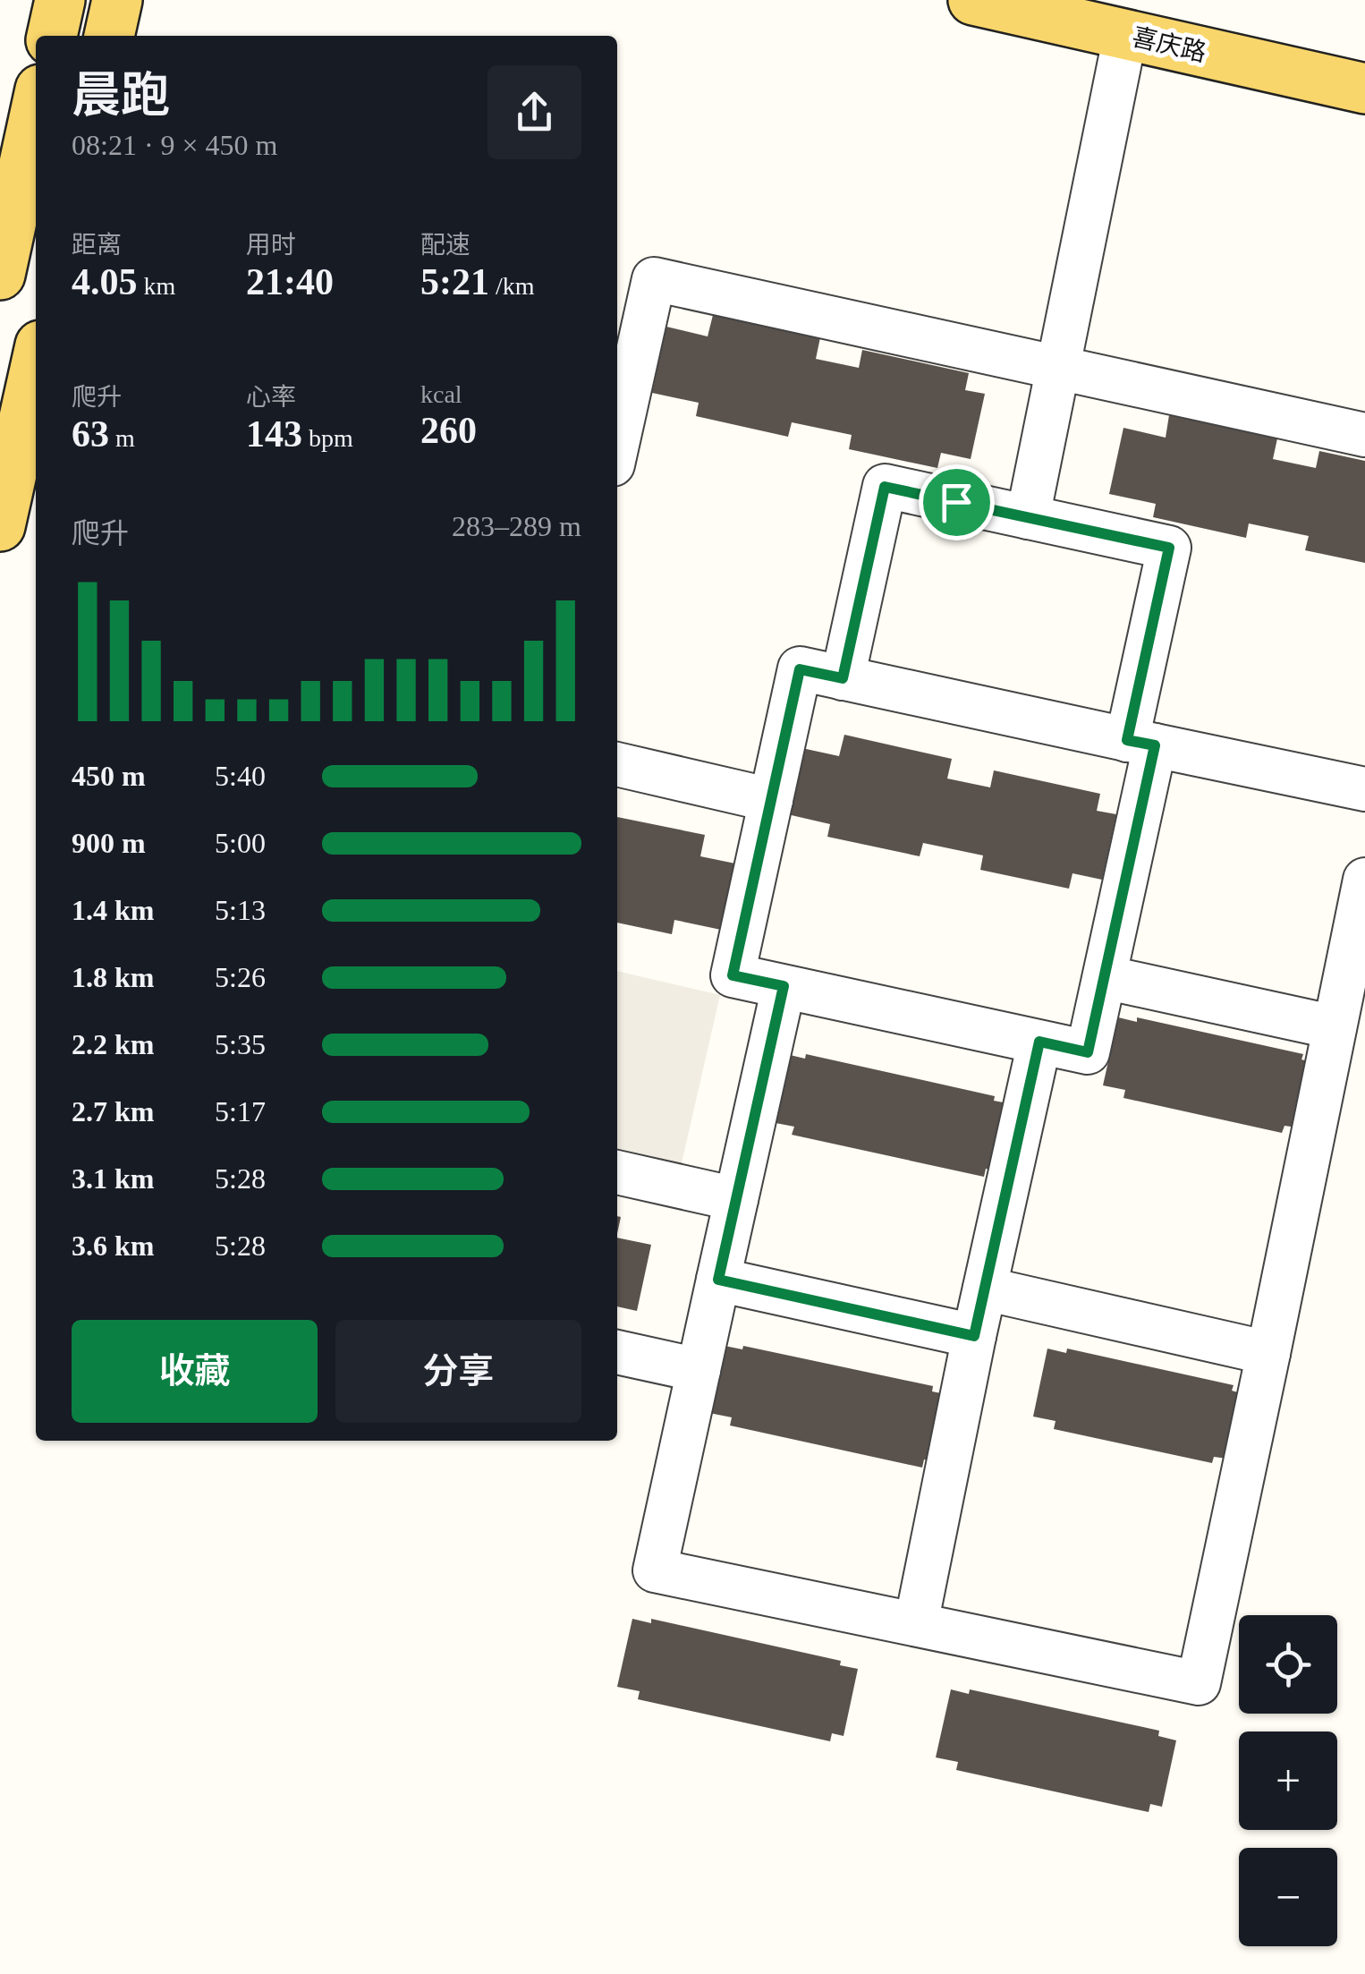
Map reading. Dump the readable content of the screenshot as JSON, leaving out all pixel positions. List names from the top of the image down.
{
  "streets": {
    "main road": ["喜庆路"]
  },
  "page": {
    "heading": ["晨跑", "08:21 · 9 × 450 m"],
    "stats": [
      ["距离", "4.05 km"],
      ["用时", "21:40"],
      ["配速", "5:21 /km"],
      ["爬升", "63 m"],
      ["心率", "143 bpm"],
      ["kcal", "260"]
    ],
    "chart": ["爬升", "283–289 m"],
    "list": [
      {
        "name": "450 m",
        "note": "5:40"
      },
      {
        "name": "900 m",
        "note": "5:00"
      },
      {
        "name": "1.4 km",
        "note": "5:13"
      },
      {
        "name": "1.8 km",
        "note": "5:26"
      },
      {
        "name": "2.2 km",
        "note": "5:35"
      },
      {
        "name": "2.7 km",
        "note": "5:17"
      },
      {
        "name": "3.1 km",
        "note": "5:28"
      },
      {
        "name": "3.6 km",
        "note": "5:28"
      }
    ],
    "buttons": ["收藏", "分享"],
    "map_buttons": ["+", "−"]
  }
}
